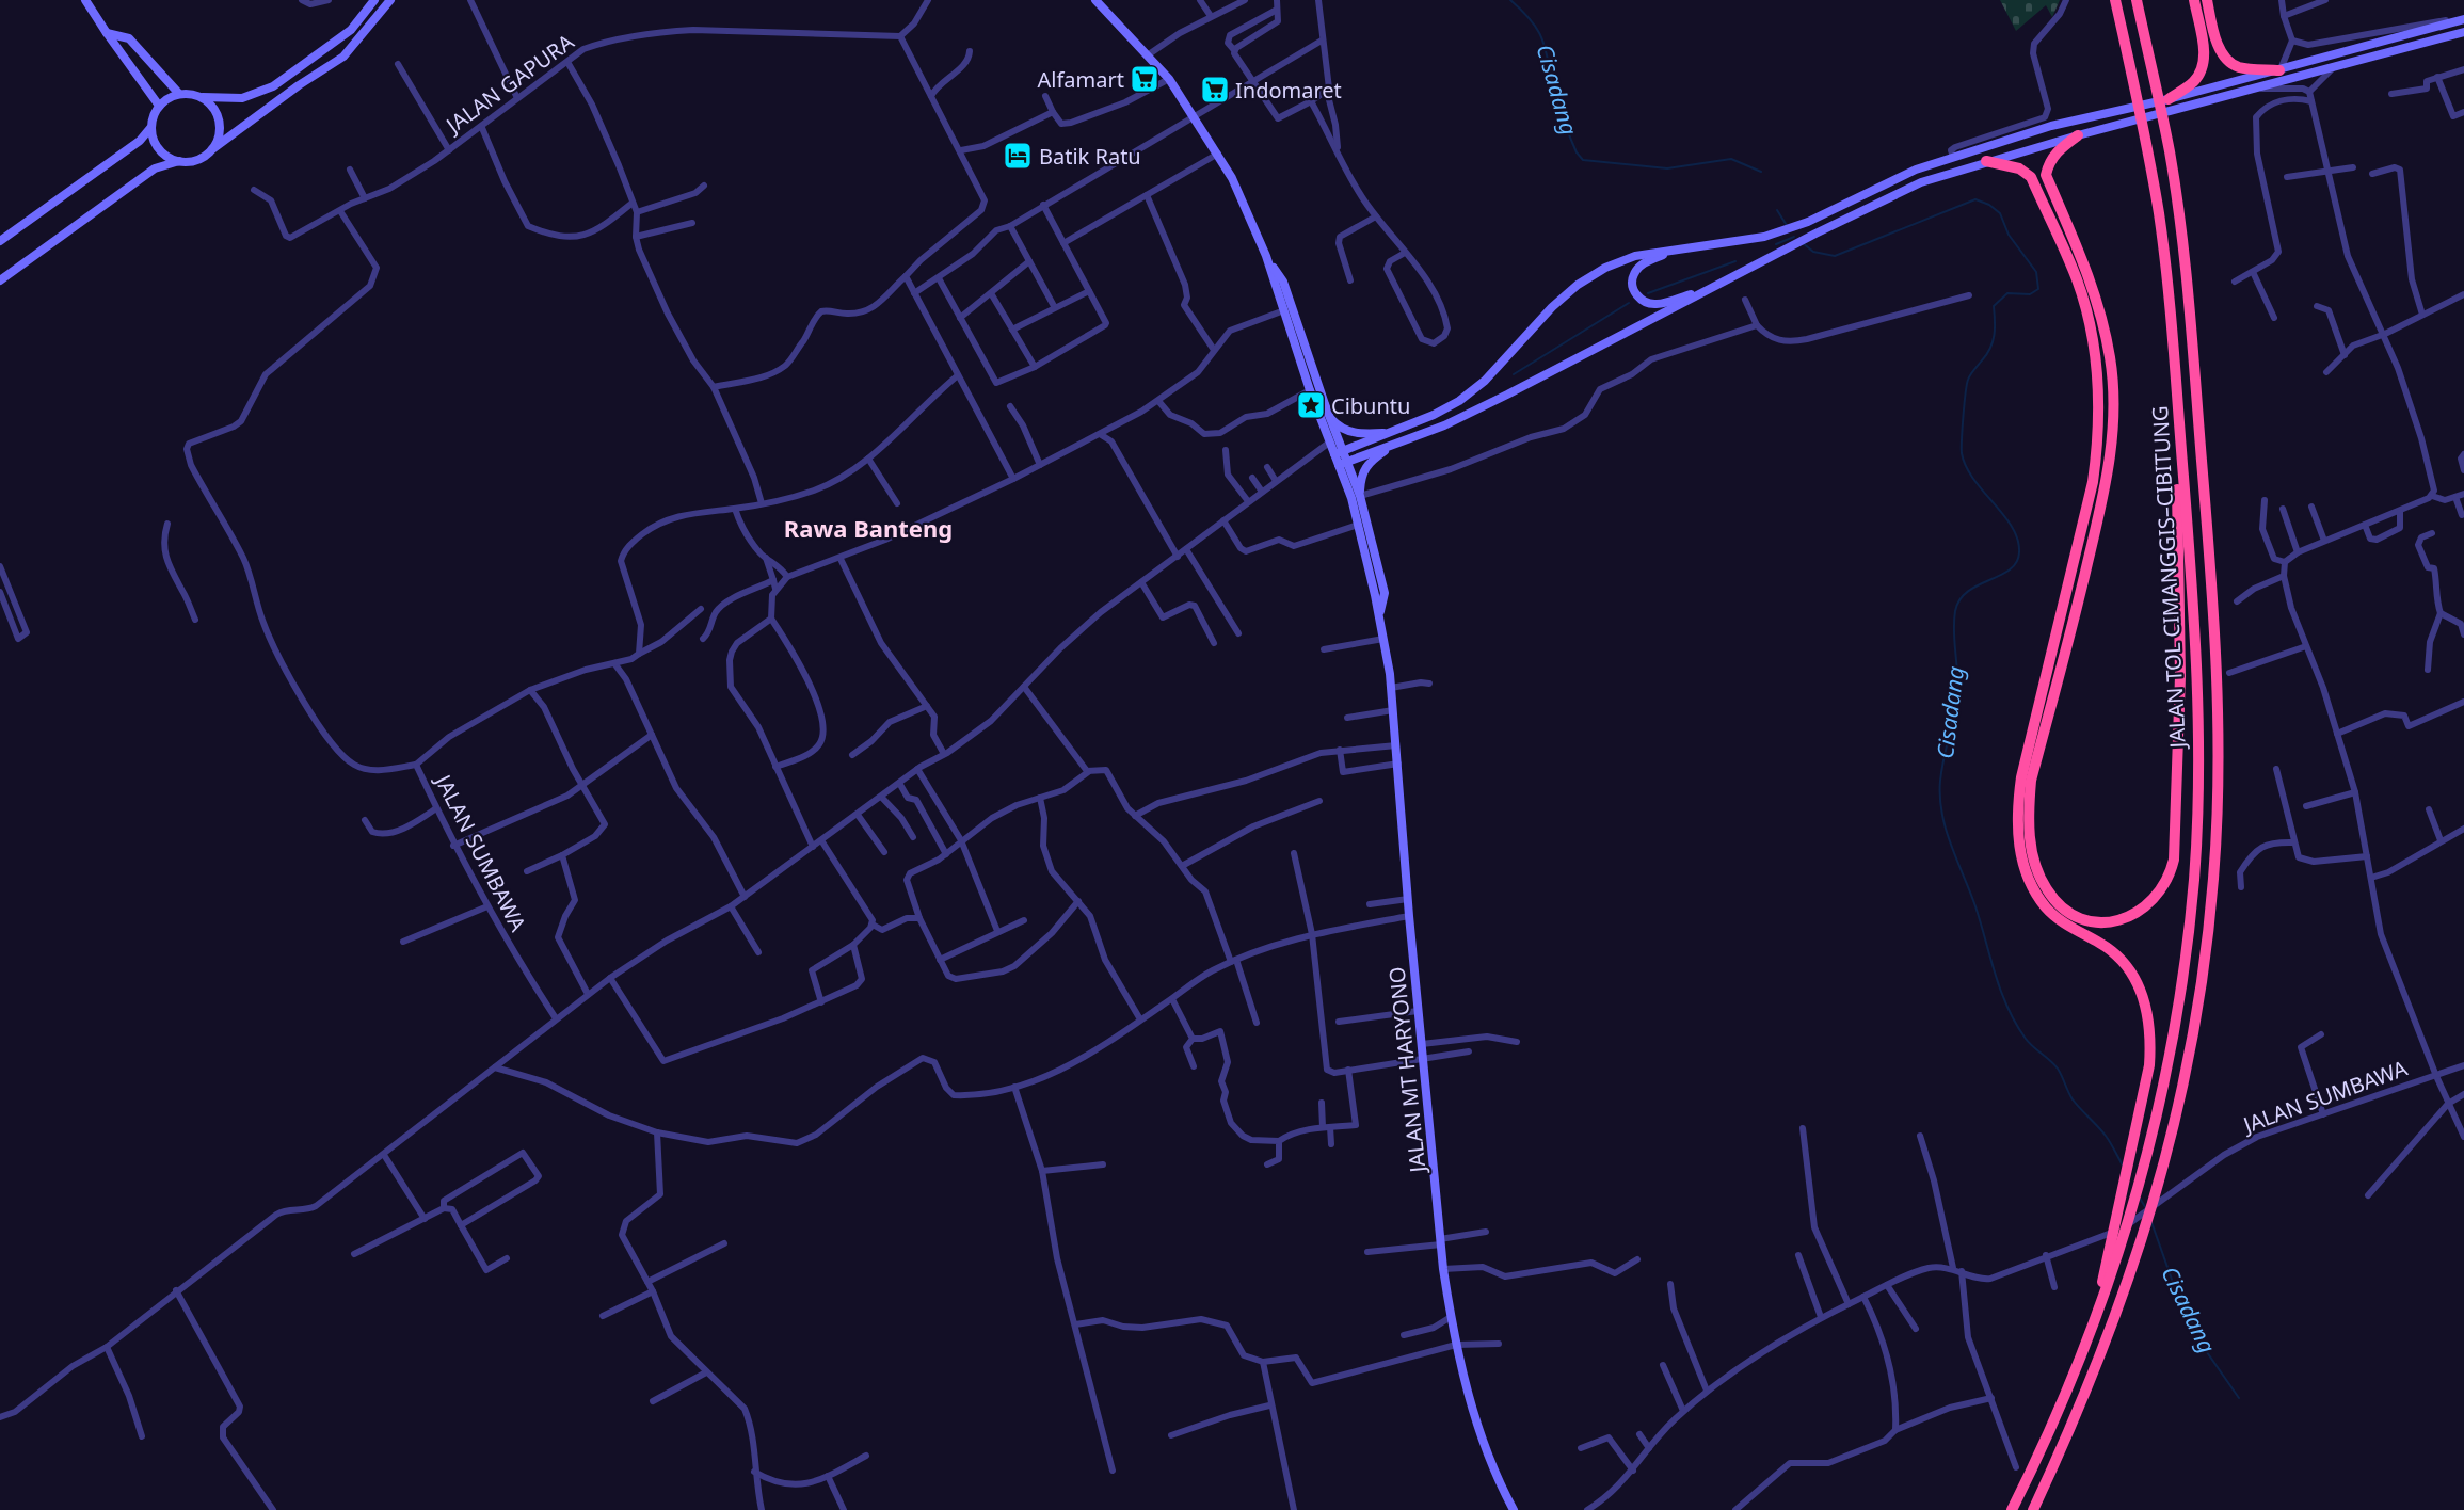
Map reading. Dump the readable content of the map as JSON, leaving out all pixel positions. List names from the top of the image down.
{
  "streets": {
    "highway": ["JALAN TOL CIMANGGIS–CIBITUNG"],
    "main road": ["JALAN MT HARYONO"],
    "street": ["JALAN GAPURA", "JALAN SUMBAWA"]
  },
  "crossings": [
    ["JALAN GAPURA", "JALAN SUMBAWA"]
  ],
  "districts": ["Rawa Banteng"],
  "water": ["Cisadang"],
  "places": {
    "supermarket": ["Alfamart", "Indomaret"],
    "hotel": ["Batik Ratu"],
    "place": ["Cibuntu"]
  }
}
